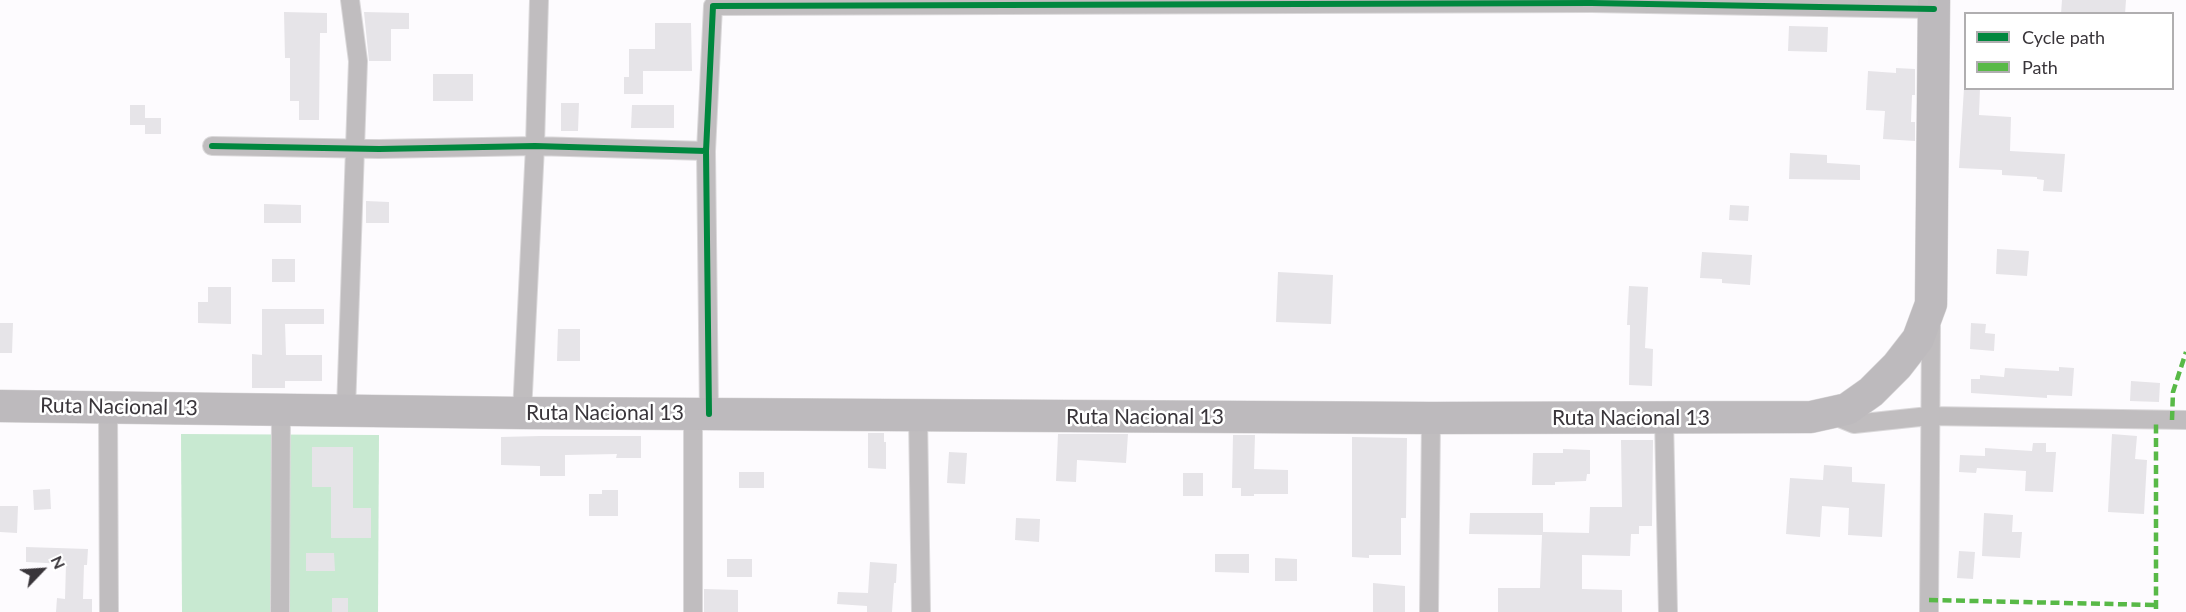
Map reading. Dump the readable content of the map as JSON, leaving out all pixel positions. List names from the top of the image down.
{
  "streets": {
    "highway": ["Ruta Nacional 13"]
  },
  "legend": ["Cycle path", "Path"],
  "north": "top right"
}
